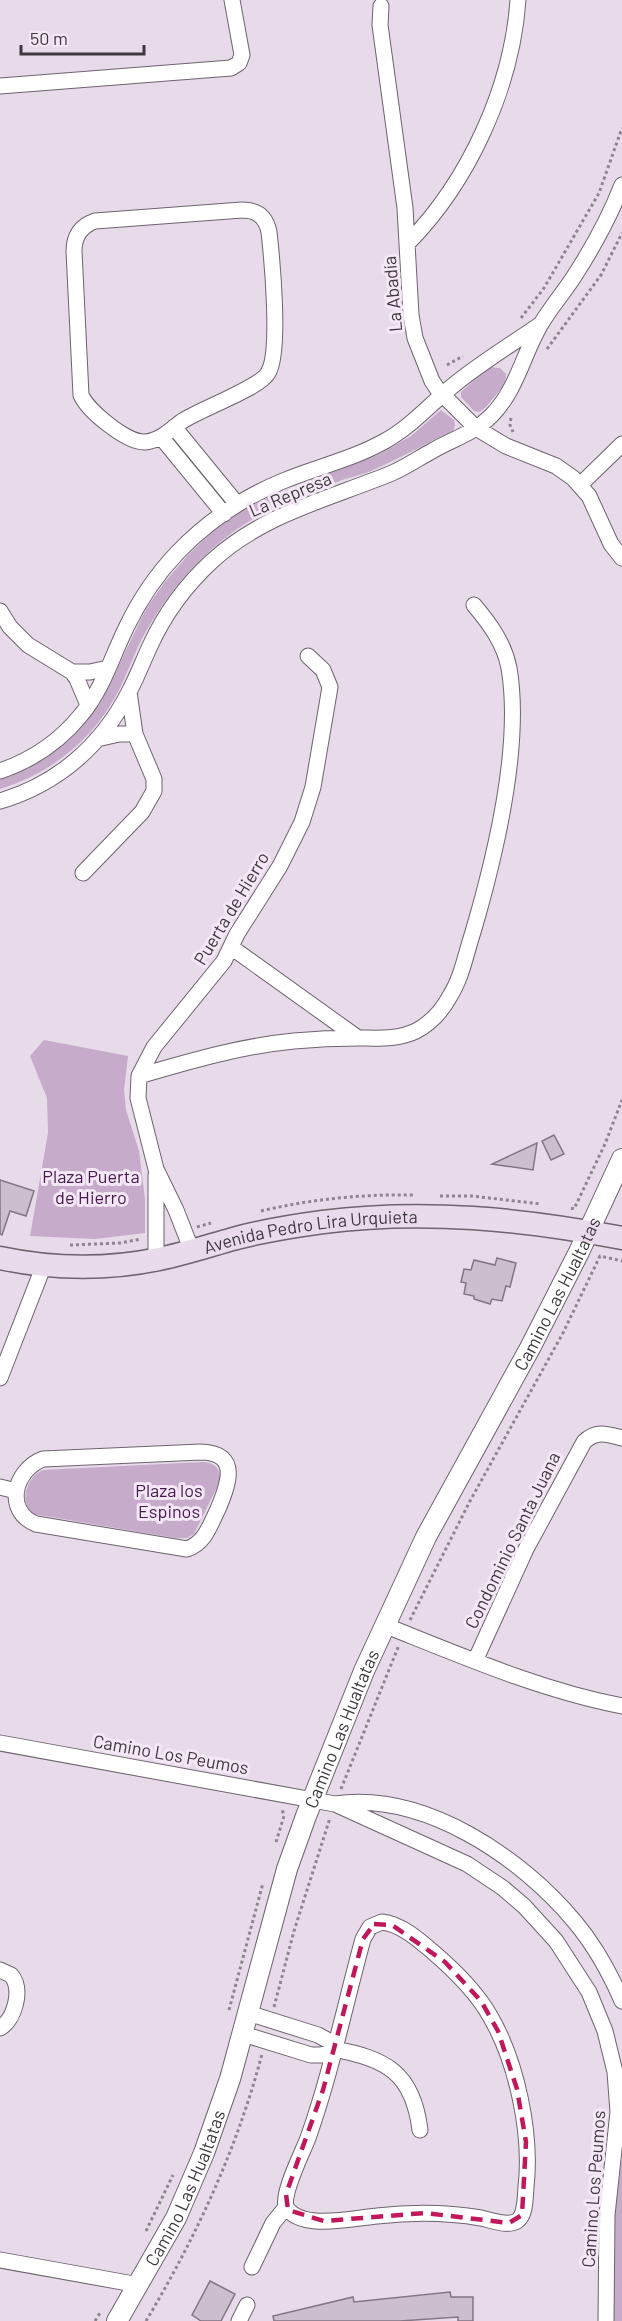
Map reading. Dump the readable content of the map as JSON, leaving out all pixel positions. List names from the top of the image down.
{
  "streets": {
    "main road": ["Avenida Pedro Lira Urquieta"],
    "street": [
      "La Abadía",
      "La Represa",
      "Puerta de Hierro",
      "Camino Las Hualtatas",
      "Condominio Santa Juana",
      "Camino Los Peumos"
    ]
  },
  "crossings": [
    ["La Abadía", "La Represa"],
    ["Puerta de Hierro", "Avenida Pedro Lira Urquieta"],
    ["Avenida Pedro Lira Urquieta", "Camino Las Hualtatas"],
    ["Camino Las Hualtatas", "Camino Los Peumos"]
  ],
  "parks": ["Plaza Puerta de Hierro", "Plaza los Espinos"],
  "scale_bar": "50 m"
}
